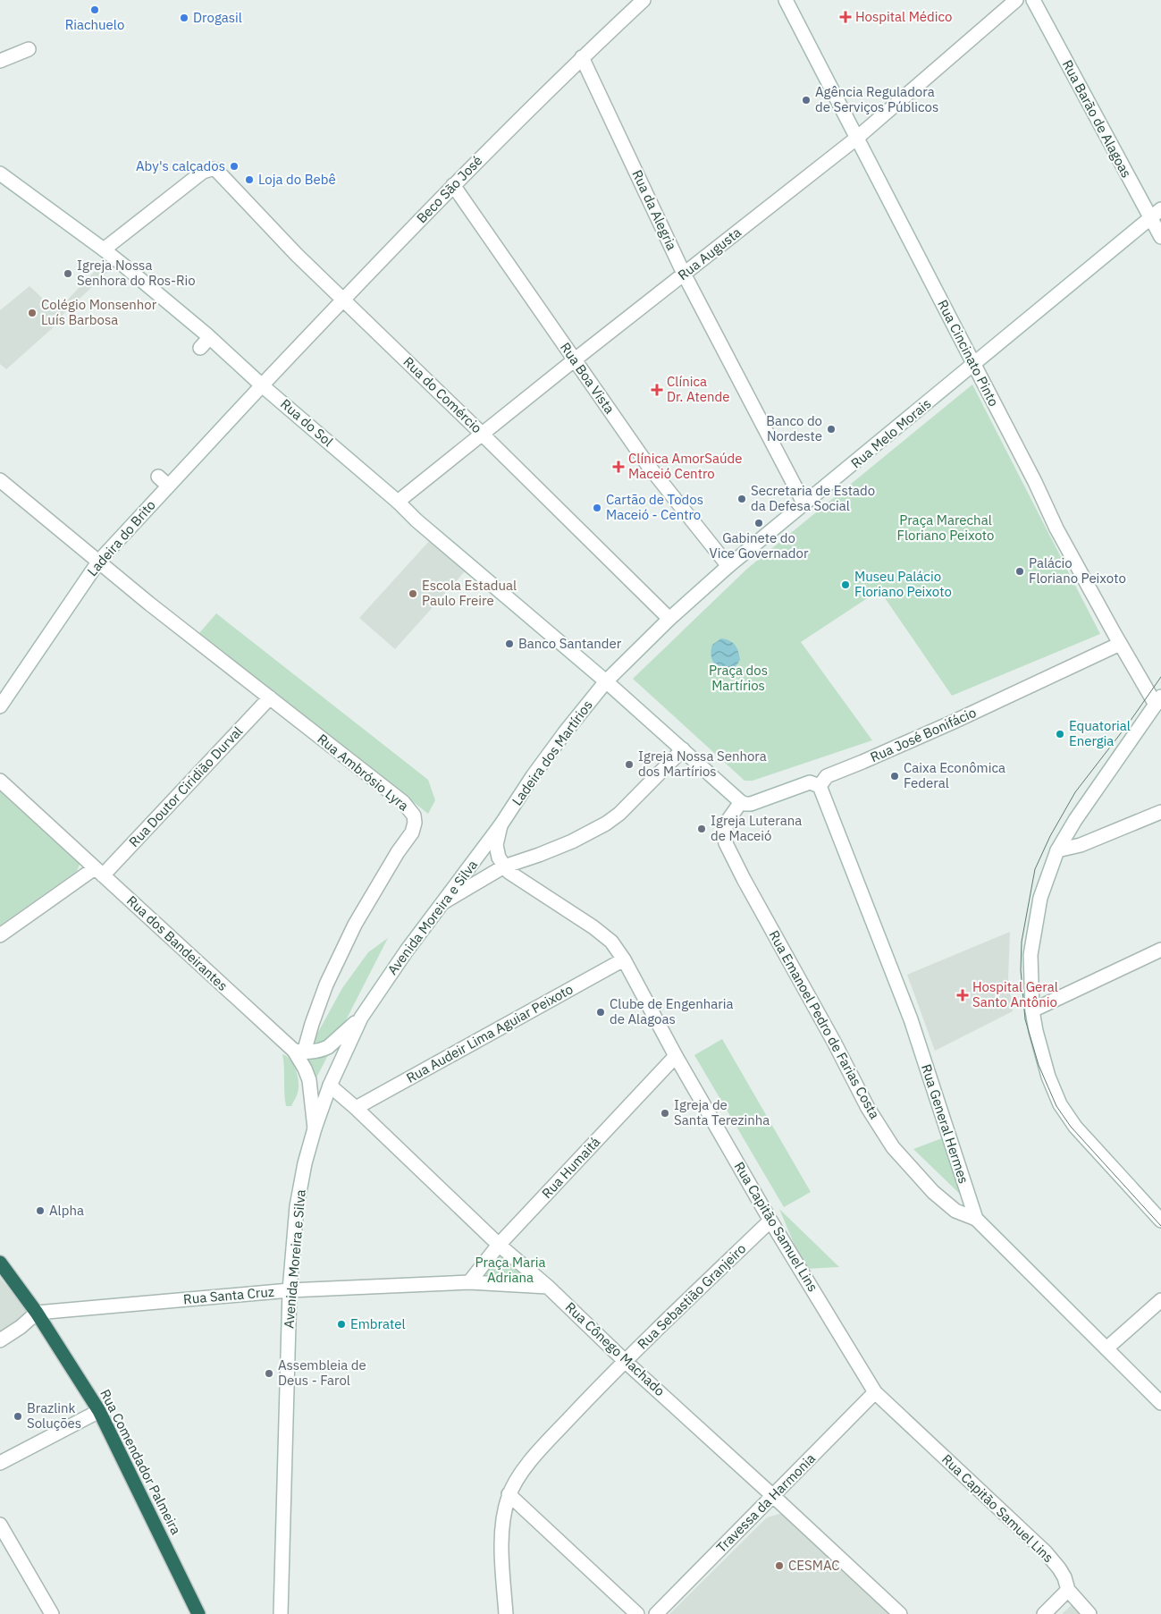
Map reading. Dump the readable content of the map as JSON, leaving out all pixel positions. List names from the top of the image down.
{
  "streets": {
    "highway": ["Rua Comendador Palmeira"],
    "street": [
      "Rua Barão de Alagoas",
      "Beco São José",
      "Rua da Alegria",
      "Rua Augusta",
      "Rua Cincinato Pinto",
      "Rua Boa Vista",
      "Rua do Comércio",
      "Rua do Sol",
      "Rua Melo Morais",
      "Ladeira do Brito",
      "Rua José Bonifácio",
      "Ladeira dos Martírios",
      "Rua Ambrósio Lyra",
      "Rua Doutor Ciridião Durval",
      "Avenida Moreira e Silva",
      "Rua dos Bandeirantes",
      "Rua Emanoel Pedro de Farias Costa",
      "Rua Audeir Lima Aguiar Peixoto",
      "Rua General Hermes",
      "Rua Humaitá",
      "Rua Capitão Samuel Lins",
      "Rua Santa Cruz",
      "Rua Sebastião Granjeiro",
      "Rua Cônego Machado",
      "Travessa da Harmonia"
    ]
  },
  "crossings": [
    ["Rua Barão de Alagoas", "Rua Melo Morais"],
    ["Beco São José", "Rua da Alegria"],
    ["Beco São José", "Rua Boa Vista"],
    ["Beco São José", "Rua do Comércio"],
    ["Beco São José", "Rua do Sol"],
    ["Beco São José", "Ladeira do Brito"],
    ["Rua da Alegria", "Rua Augusta"],
    ["Rua da Alegria", "Rua Melo Morais"],
    ["Rua Augusta", "Rua Cincinato Pinto"],
    ["Rua Augusta", "Rua Boa Vista"],
    ["Rua Augusta", "Rua do Comércio"],
    ["Rua Augusta", "Rua do Sol"],
    ["Rua Cincinato Pinto", "Rua Melo Morais"],
    ["Rua Cincinato Pinto", "Rua José Bonifácio"],
    ["Rua Boa Vista", "Rua Melo Morais"],
    ["Rua do Comércio", "Rua do Sol"],
    ["Rua do Comércio", "Rua Melo Morais"],
    ["Rua do Sol", "Rua Melo Morais"],
    ["Rua do Sol", "Ladeira do Brito"],
    ["Rua do Sol", "Ladeira dos Martírios"],
    ["Rua Melo Morais", "Ladeira dos Martírios"],
    ["Ladeira do Brito", "Rua Ambrósio Lyra"],
    ["Rua José Bonifácio", "Rua General Hermes"],
    ["Ladeira dos Martírios", "Avenida Moreira e Silva"],
    ["Ladeira dos Martírios", "Rua Capitão Samuel Lins"],
    ["Rua Ambrósio Lyra", "Rua Doutor Ciridião Durval"],
    ["Rua Ambrósio Lyra", "Rua dos Bandeirantes"],
    ["Rua Doutor Ciridião Durval", "Rua dos Bandeirantes"],
    ["Avenida Moreira e Silva", "Rua dos Bandeirantes"],
    ["Avenida Moreira e Silva", "Rua Capitão Samuel Lins"],
    ["Avenida Moreira e Silva", "Rua Santa Cruz"],
    ["Avenida Moreira e Silva", "Rua Cônego Machado"],
    ["Rua Emanoel Pedro de Farias Costa", "Rua General Hermes"],
    ["Rua Audeir Lima Aguiar Peixoto", "Rua Capitão Samuel Lins"],
    ["Rua Audeir Lima Aguiar Peixoto", "Rua Cônego Machado"],
    ["Rua Humaitá", "Rua Capitão Samuel Lins"],
    ["Rua Humaitá", "Rua Santa Cruz"],
    ["Rua Humaitá", "Rua Cônego Machado"],
    ["Rua Capitão Samuel Lins", "Rua Sebastião Granjeiro"],
    ["Rua Capitão Samuel Lins", "Travessa da Harmonia"],
    ["Rua Santa Cruz", "Rua Cônego Machado"],
    ["Rua Santa Cruz", "Rua Comendador Palmeira"],
    ["Rua Sebastião Granjeiro", "Rua Cônego Machado"],
    ["Rua Cônego Machado", "Travessa da Harmonia"]
  ],
  "parks": ["Praça Marechal Floriano Peixoto", "Praça dos Martírios", "Praça Maria Adriana"],
  "places": {
    "other": [
      "Riachuelo",
      "Drogasil",
      "Agência Reguladora de Serviços Públicos",
      "Aby's calçados",
      "Loja do Bebê",
      "Igreja Nossa Senhora do Ros-Rio",
      "Colégio Monsenhor Luís Barbosa",
      "Banco do Nordeste",
      "Secretaria de Estado da Defesa Social",
      "Cartão de Todos Maceió - Centro",
      "Gabinete do Vice Governador",
      "Palácio Floriano Peixoto",
      "Museu Palácio Floriano Peixoto",
      "Escola Estadual Paulo Freire",
      "Banco Santander",
      "Equatorial Energia",
      "Igreja Nossa Senhora dos Martírios",
      "Caixa Econômica Federal",
      "Igreja Luterana de Maceió",
      "Clube de Engenharia de Alagoas",
      "Igreja de Santa Terezinha",
      "Alpha",
      "Embratel",
      "Assembleia de Deus - Farol",
      "Brazlink Soluções",
      "CESMAC"
    ],
    "health": [
      "Hospital Médico",
      "Clínica Dr. Atende",
      "Clínica AmorSaúde Maceió Centro",
      "Hospital Geral Santo Antônio"
    ]
  }
}
